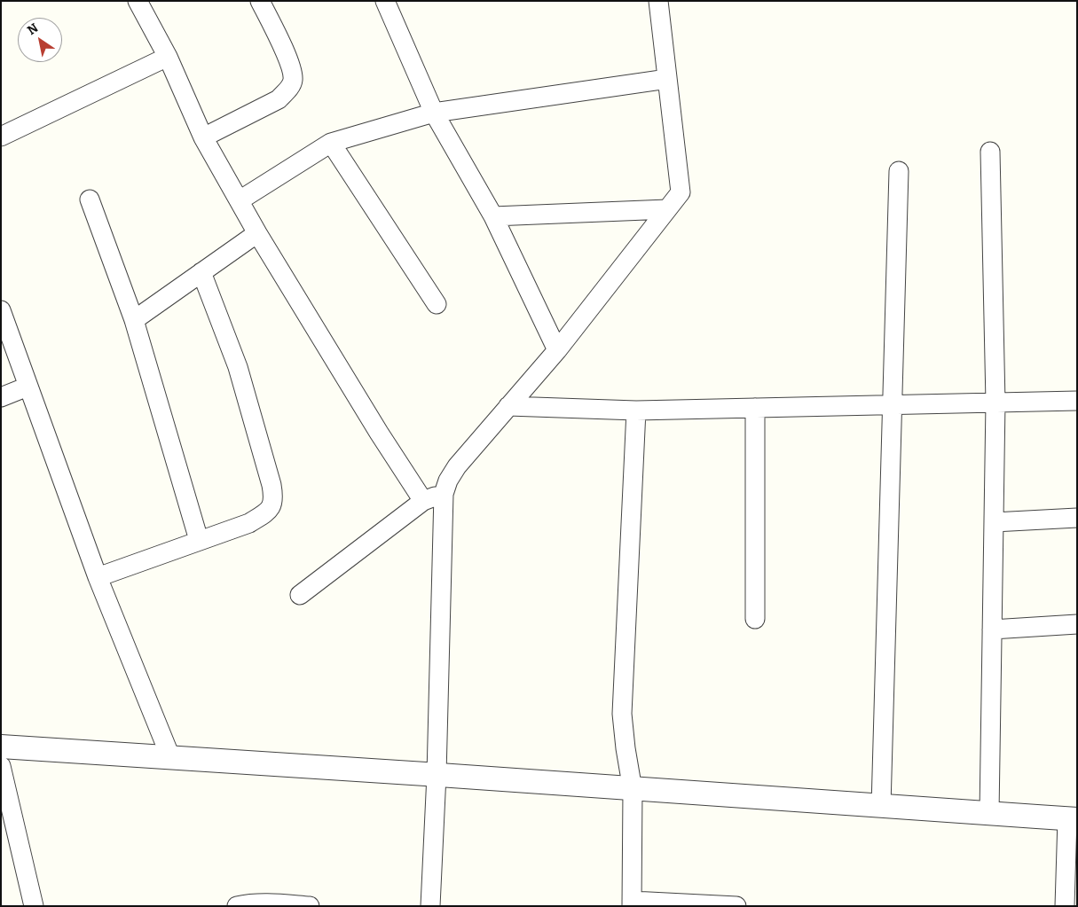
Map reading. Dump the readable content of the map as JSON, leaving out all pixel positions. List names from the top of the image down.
{
  "north": "top left"
}
